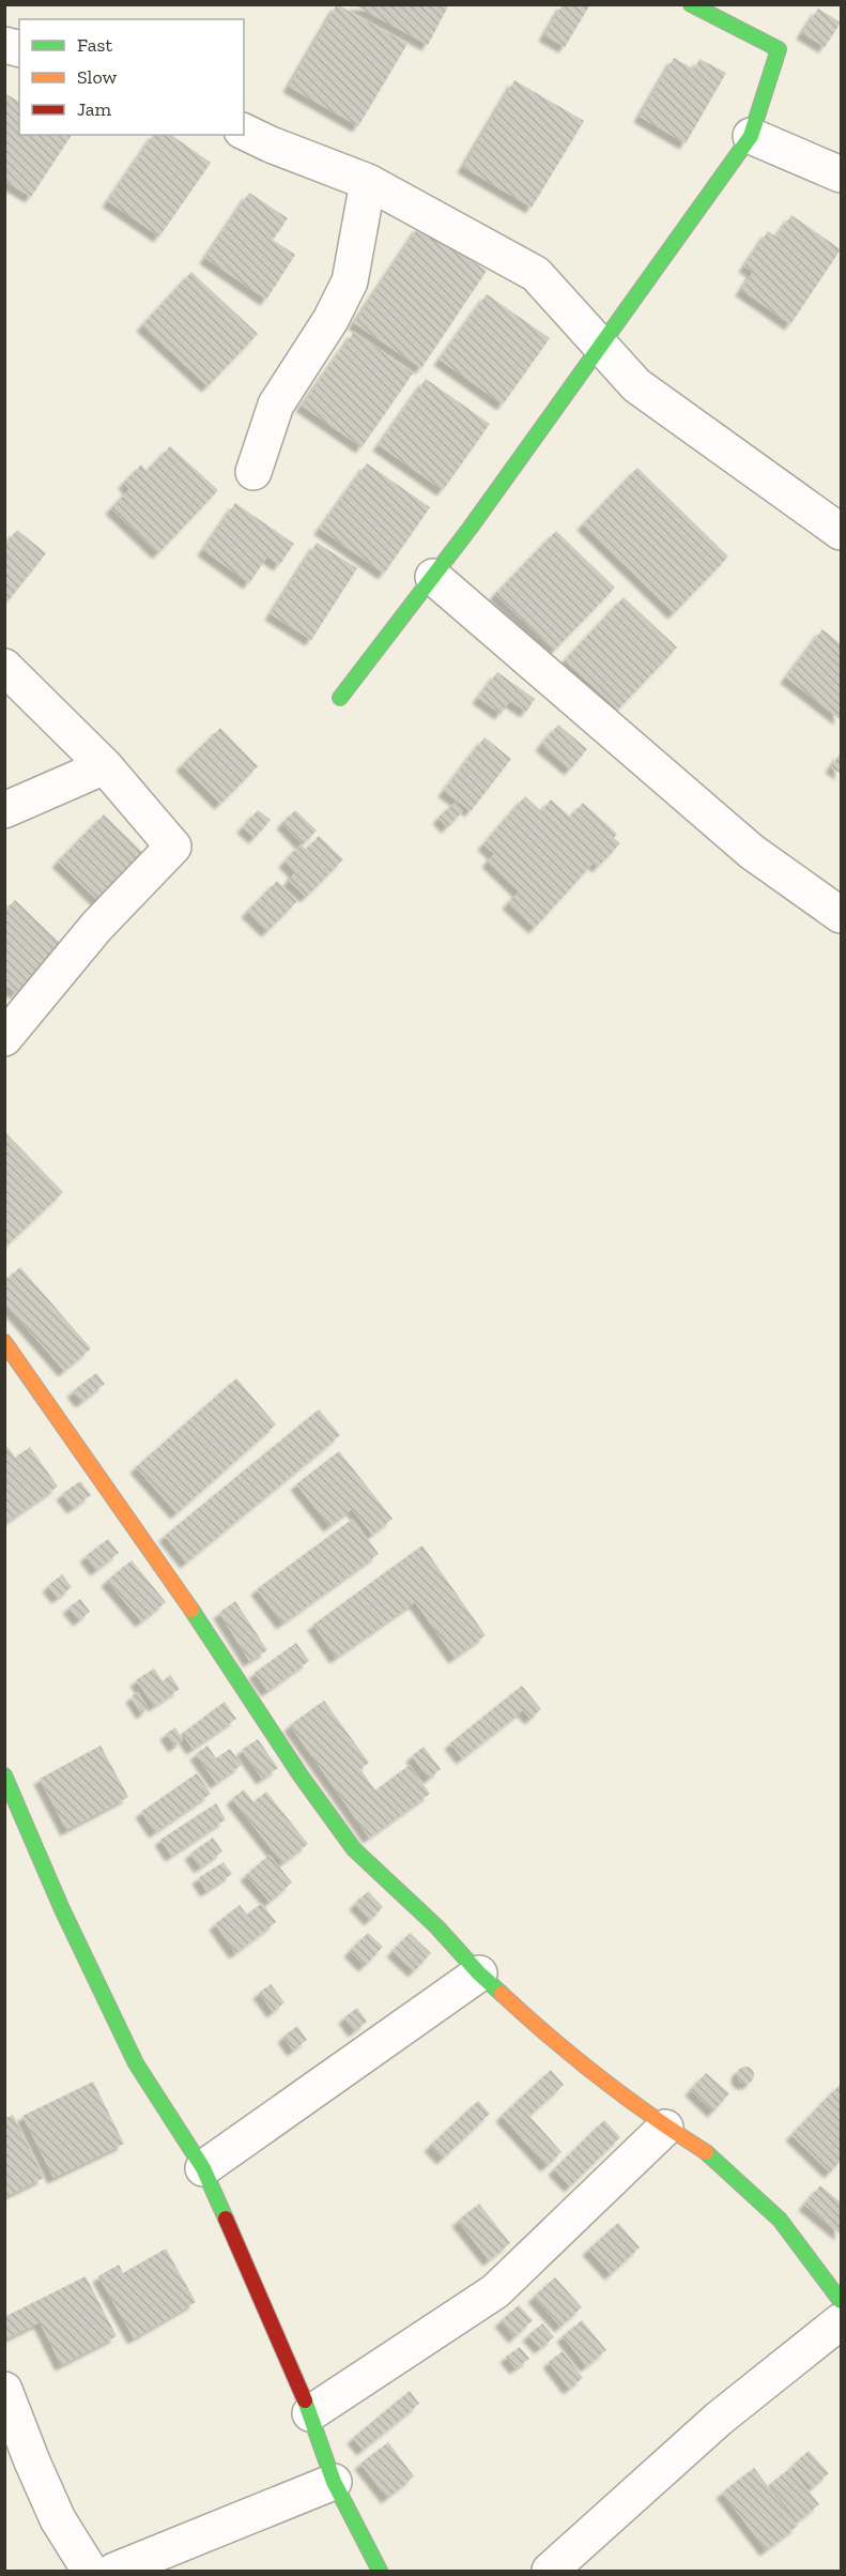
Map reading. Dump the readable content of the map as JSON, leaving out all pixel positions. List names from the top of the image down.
{
  "legend": ["Fast", "Slow", "Jam"]
}
